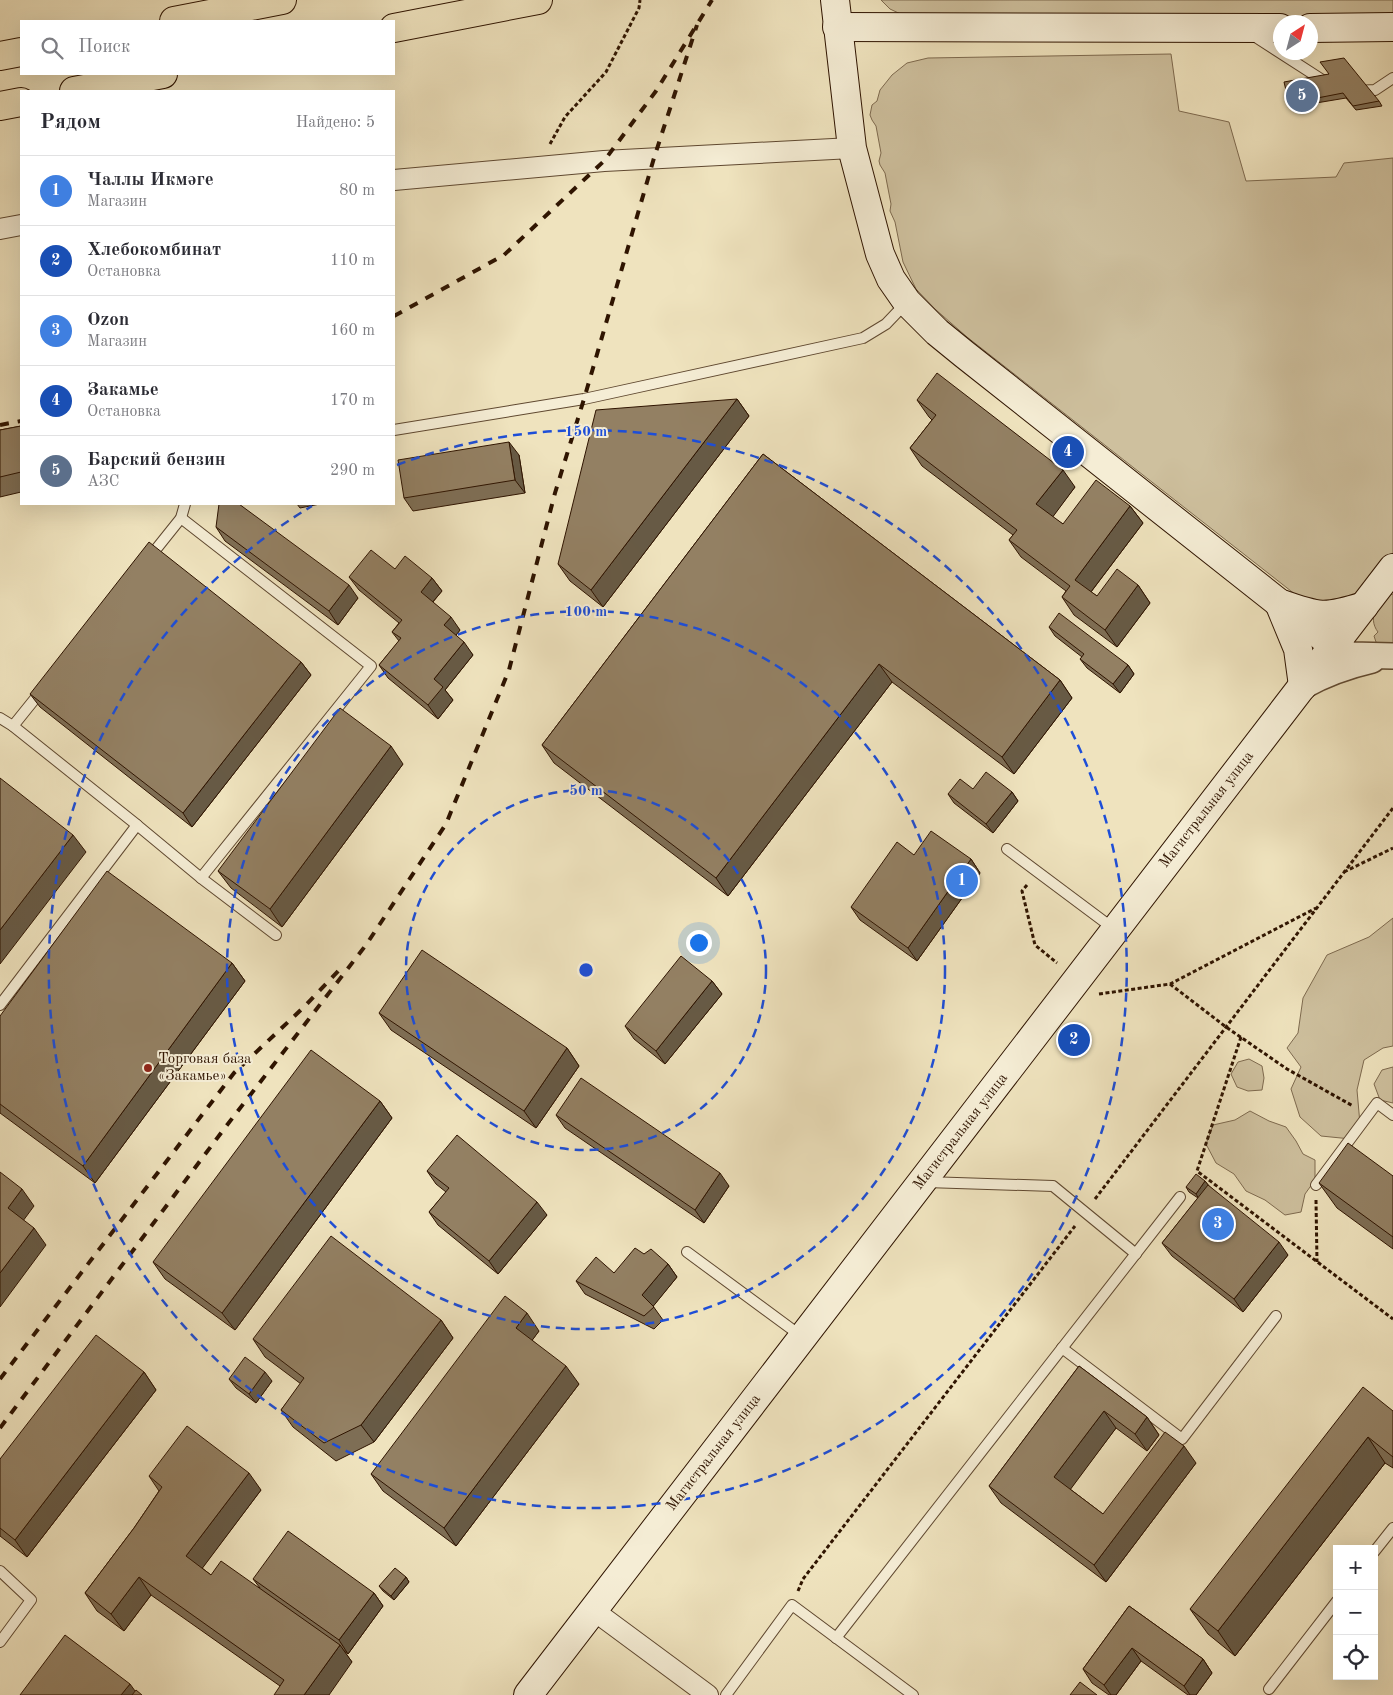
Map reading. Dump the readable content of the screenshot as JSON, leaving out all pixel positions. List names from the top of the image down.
{
  "streets": {
    "main road": ["Магистральная улица"]
  },
  "places": ["Торговая база «Закамье»"],
  "north": "top right",
  "page": {
    "search": "Поиск",
    "pins": [
      "5",
      "4",
      "1",
      "2",
      "3"
    ],
    "heading": ["Рядом", "Найдено: 5"],
    "list": [
      {
        "mark": "1",
        "name": "Чаллы Икмәге",
        "note": "Магазин",
        "value": "80 m"
      },
      {
        "mark": "2",
        "name": "Хлебокомбинат",
        "note": "Остановка",
        "value": "110 m"
      },
      {
        "mark": "3",
        "name": "Ozon",
        "note": "Магазин",
        "value": "160 m"
      },
      {
        "mark": "4",
        "name": "Закамье",
        "note": "Остановка",
        "value": "170 m"
      },
      {
        "mark": "5",
        "name": "Барский бензин",
        "note": "АЗС",
        "value": "290 m"
      }
    ],
    "map_buttons": ["+", "−"]
  },
  "rings": ["150 m", "100 m", "50 m"]
}
